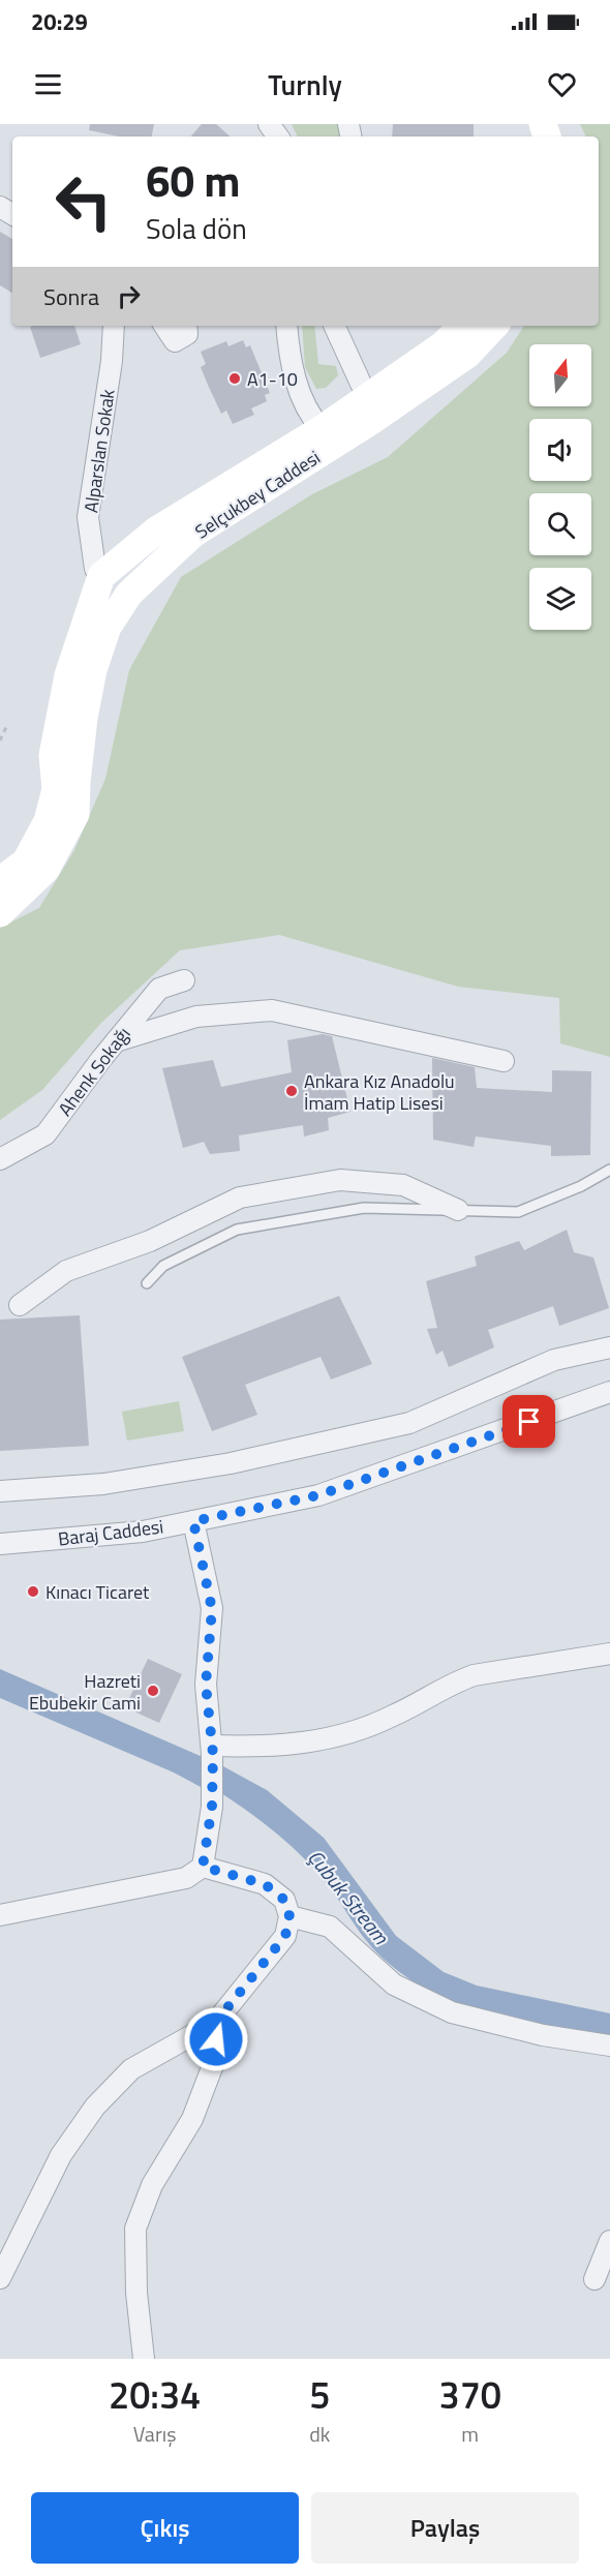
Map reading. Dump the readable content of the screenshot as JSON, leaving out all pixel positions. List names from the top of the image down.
{
  "streets": {
    "street": [
      "Alparslan Sokak",
      "Selçukbey Caddesi",
      "Ahenk Sokağı",
      "Baraj Caddesi"
    ]
  },
  "crossings": [
    ["Alparslan Sokak", "Selçukbey Caddesi"]
  ],
  "water": ["Çubuk Stream"],
  "places": [
    "A1-10",
    "Ankara Kız Anadolu İmam Hatip Lisesi",
    "Kınacı Ticaret",
    "Hazreti Ebubekir Cami"
  ],
  "north": "top",
  "page": {
    "status": "20:29",
    "header": "Turnly",
    "turn": ["60 m", "Sola dön"],
    "then": "Sonra",
    "eta": [
      "20:34",
      "Varış",
      "5",
      "dk",
      "370",
      "m"
    ],
    "buttons": ["Çıkış", "Paylaş"]
  }
}
